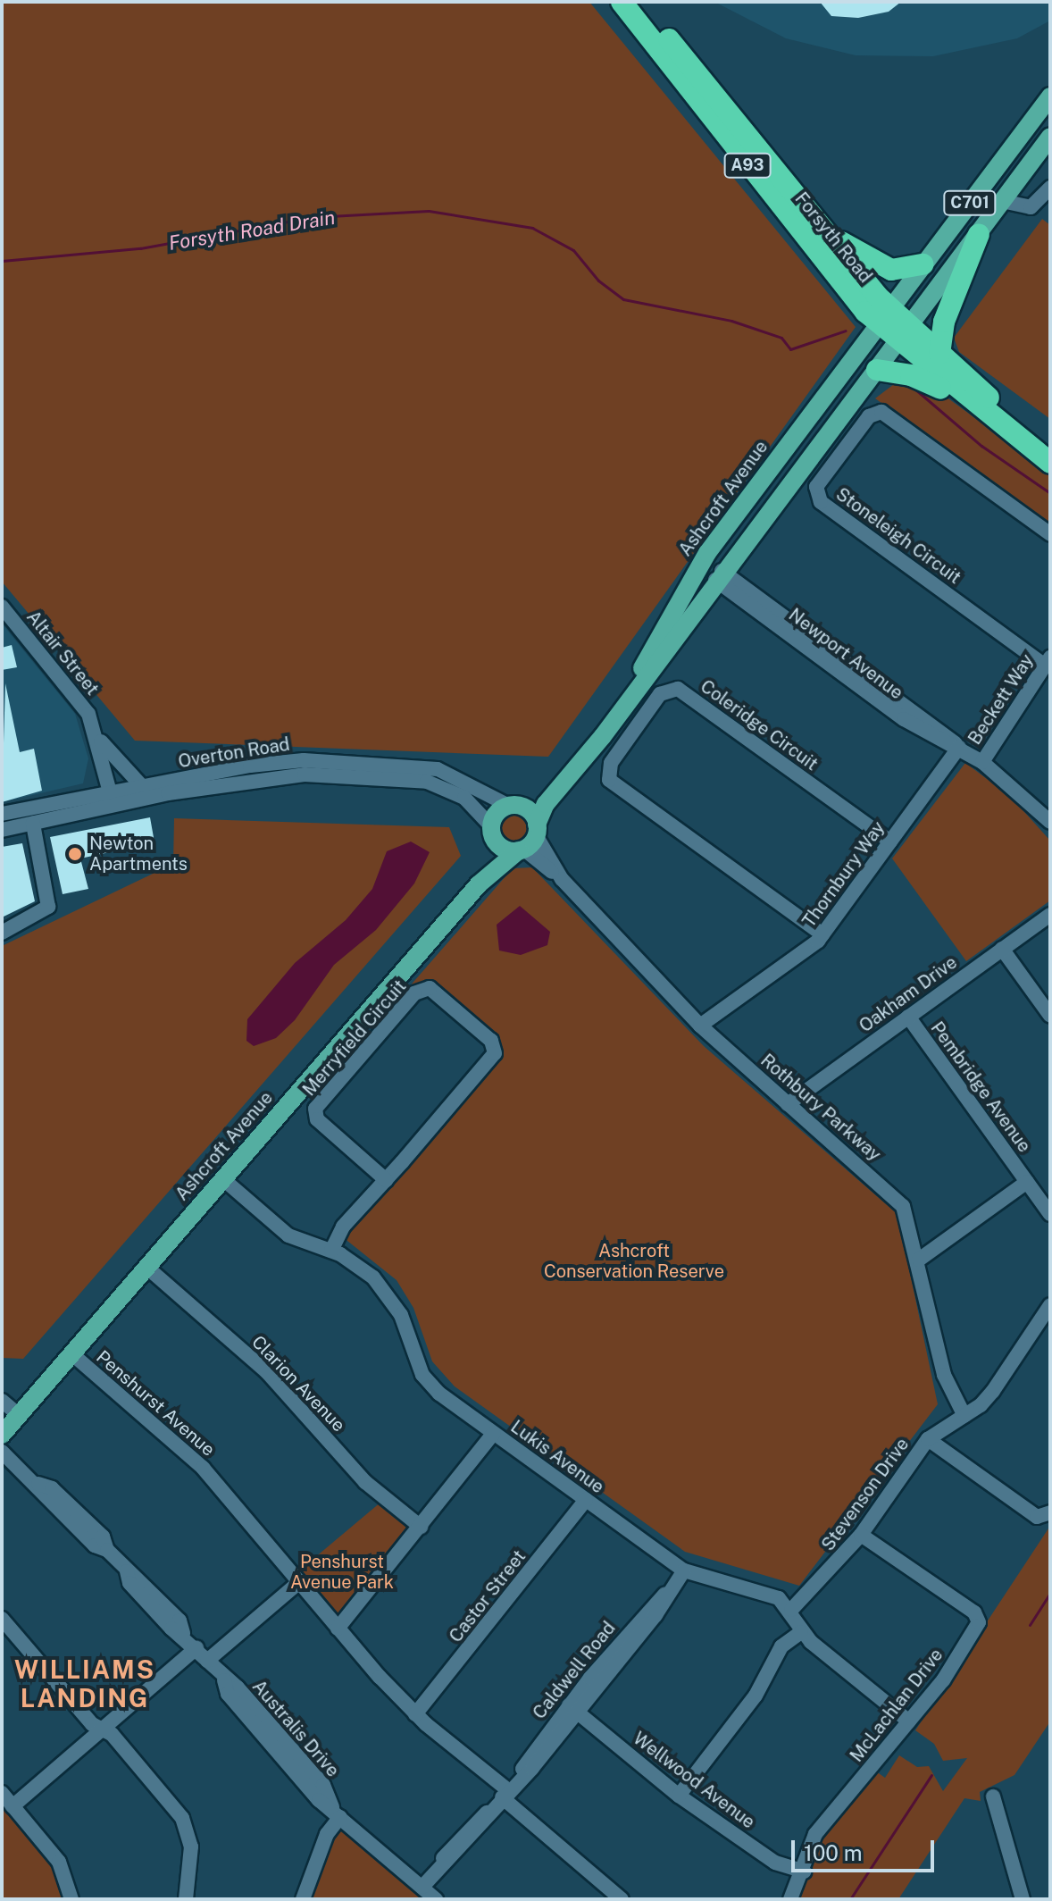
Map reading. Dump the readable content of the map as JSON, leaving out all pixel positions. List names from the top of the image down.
{
  "streets": {
    "highway": ["A93", "Forsyth Road"],
    "main road": ["C701", "Ashcroft Avenue"],
    "street": [
      "Stoneleigh Circuit",
      "Altair Street",
      "Newport Avenue",
      "Beckett Way",
      "Coleridge Circuit",
      "Overton Road",
      "Thornbury Way",
      "Oakham Drive",
      "Merryfield Circuit",
      "Pembridge Avenue",
      "Rothbury Parkway",
      "Clarion Avenue",
      "Penshurst Avenue",
      "Lukis Avenue",
      "Stevenson Drive",
      "Castor Street",
      "Caldwell Road",
      "McLachlan Drive",
      "Australis Drive",
      "Wellwood Avenue"
    ]
  },
  "crossings": [
    ["C701", "Forsyth Road"],
    ["C701", "Ashcroft Avenue"],
    ["Forsyth Road", "Ashcroft Avenue"],
    ["Ashcroft Avenue", "Newport Avenue"],
    ["Ashcroft Avenue", "Overton Road"],
    ["Ashcroft Avenue", "Rothbury Parkway"],
    ["Ashcroft Avenue", "Clarion Avenue"],
    ["Ashcroft Avenue", "Penshurst Avenue"],
    ["Ashcroft Avenue", "Lukis Avenue"],
    ["Stoneleigh Circuit", "Beckett Way"],
    ["Altair Street", "Overton Road"],
    ["Newport Avenue", "Beckett Way"],
    ["Newport Avenue", "Thornbury Way"],
    ["Coleridge Circuit", "Thornbury Way"],
    ["Thornbury Way", "Rothbury Parkway"],
    ["Oakham Drive", "Pembridge Avenue"],
    ["Oakham Drive", "Rothbury Parkway"],
    ["Merryfield Circuit", "Lukis Avenue"],
    ["Rothbury Parkway", "Stevenson Drive"],
    ["Penshurst Avenue", "Castor Street"],
    ["Penshurst Avenue", "Caldwell Road"],
    ["Lukis Avenue", "Stevenson Drive"],
    ["Lukis Avenue", "Castor Street"],
    ["Lukis Avenue", "Caldwell Road"],
    ["Stevenson Drive", "McLachlan Drive"],
    ["Caldwell Road", "Australis Drive"],
    ["Caldwell Road", "Wellwood Avenue"],
    ["McLachlan Drive", "Wellwood Avenue"]
  ],
  "districts": ["WILLIAMS LANDING"],
  "water": ["Forsyth Road Drain"],
  "parks": ["Ashcroft Conservation Reserve", "Penshurst Avenue Park"],
  "places": ["Newton Apartments"],
  "scale_bar": "100 m"
}
